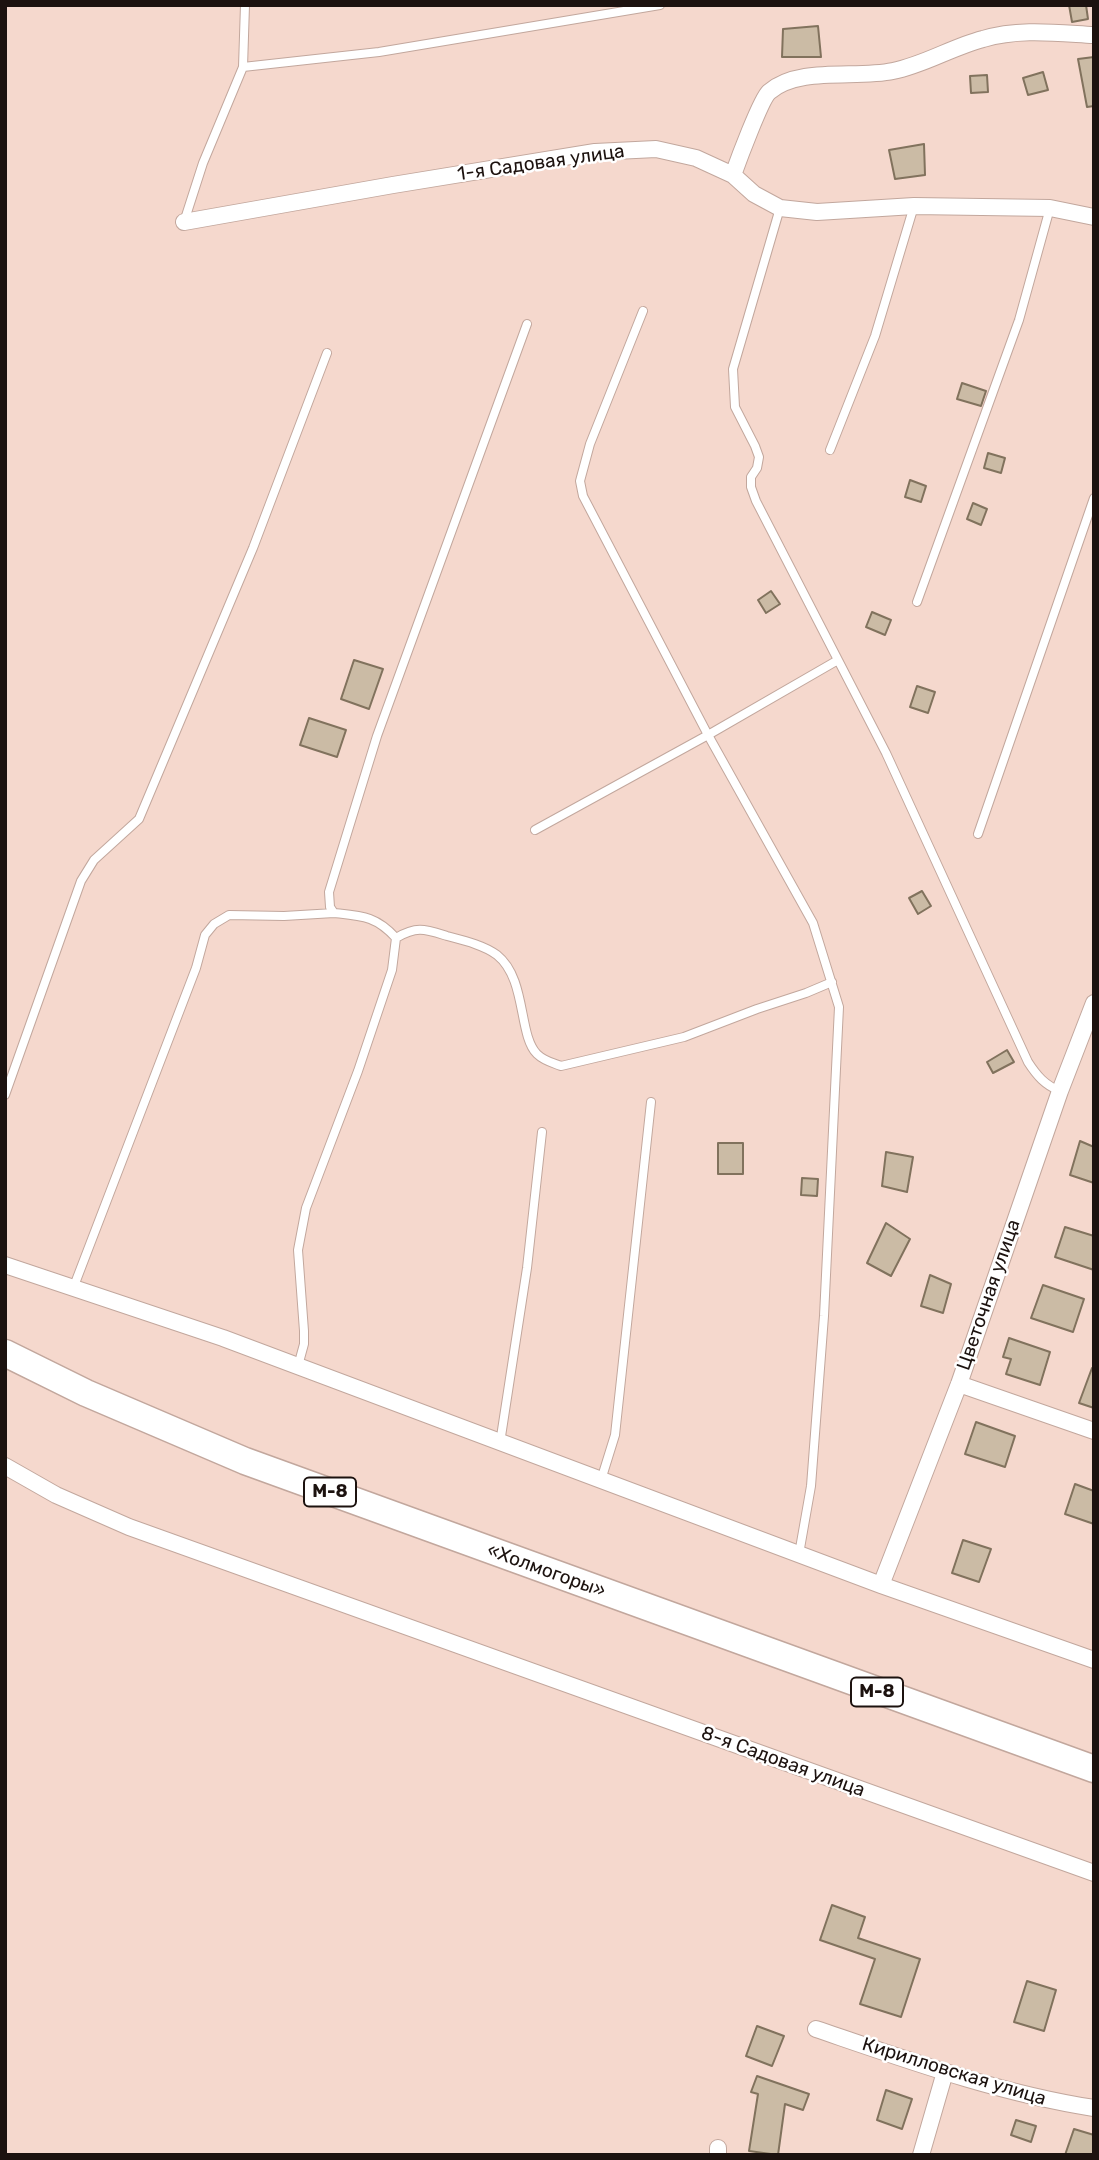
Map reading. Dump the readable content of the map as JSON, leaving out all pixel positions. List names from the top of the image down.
{
  "streets": {
    "highway": ["М-8", "«Холмогоры»"],
    "street": [
      "1-я Садовая улица",
      "Цветочная улица",
      "8-я Садовая улица",
      "Кирилловская улица"
    ]
  }
}
